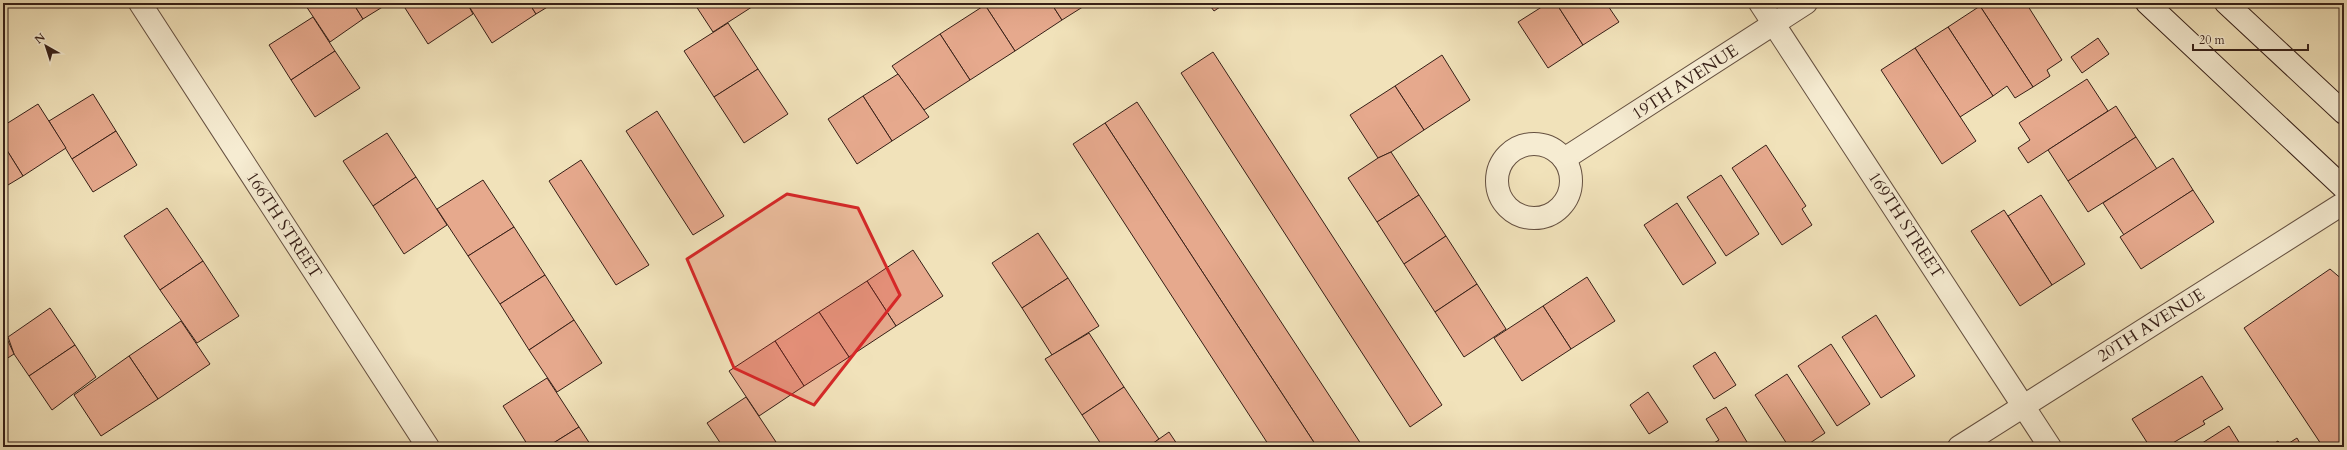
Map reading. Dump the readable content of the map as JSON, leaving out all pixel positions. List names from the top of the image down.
{
  "streets": {
    "street": [
      "19TH AVENUE",
      "166TH STREET",
      "169TH STREET",
      "20TH AVENUE"
    ]
  },
  "crossings": [
    ["19TH AVENUE", "169TH STREET"],
    ["169TH STREET", "20TH AVENUE"]
  ],
  "scale_bar": "20 m",
  "north": "top left"
}
